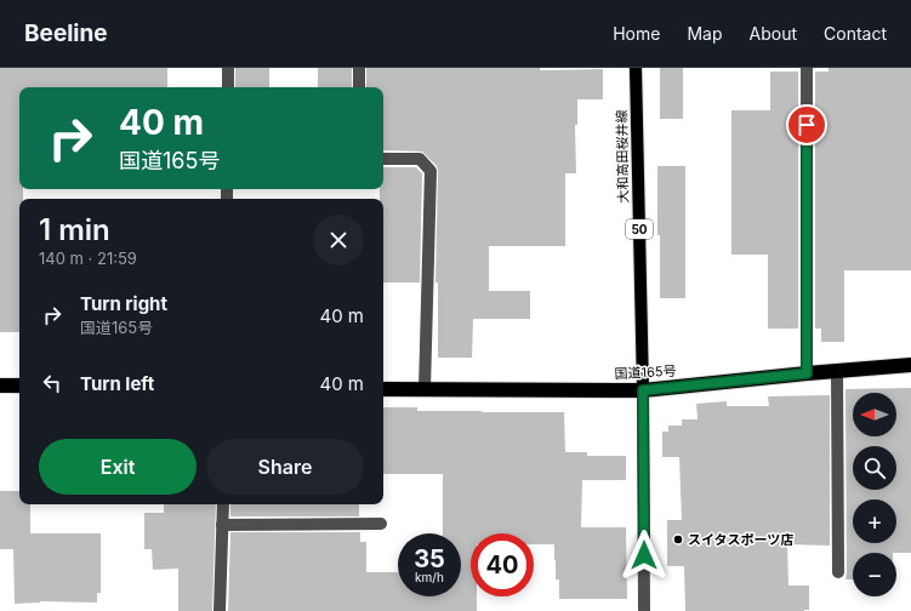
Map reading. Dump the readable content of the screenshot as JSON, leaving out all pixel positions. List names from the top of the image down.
{
  "streets": {
    "highway": ["国道165号"],
    "main road": ["大和高田桜井線", "50"]
  },
  "crossings": [
    ["大和高田桜井線", "国道165号"]
  ],
  "places": ["スイタスポーツ店"],
  "north": "left",
  "page": {
    "header": "Beeline",
    "nav": [
      "Home",
      "Map",
      "About",
      "Contact"
    ],
    "turn": ["40 m", "国道165号"],
    "heading": ["1 min", "140 m · 21:59"],
    "list": [
      {
        "name": "Turn right",
        "note": "国道165号",
        "value": "40 m"
      },
      {
        "name": "Turn left",
        "value": "40 m"
      }
    ],
    "map_buttons": ["+", "−"],
    "buttons": ["Exit", "Share"],
    "speed": "35 km/h",
    "limit": "40"
  }
}
